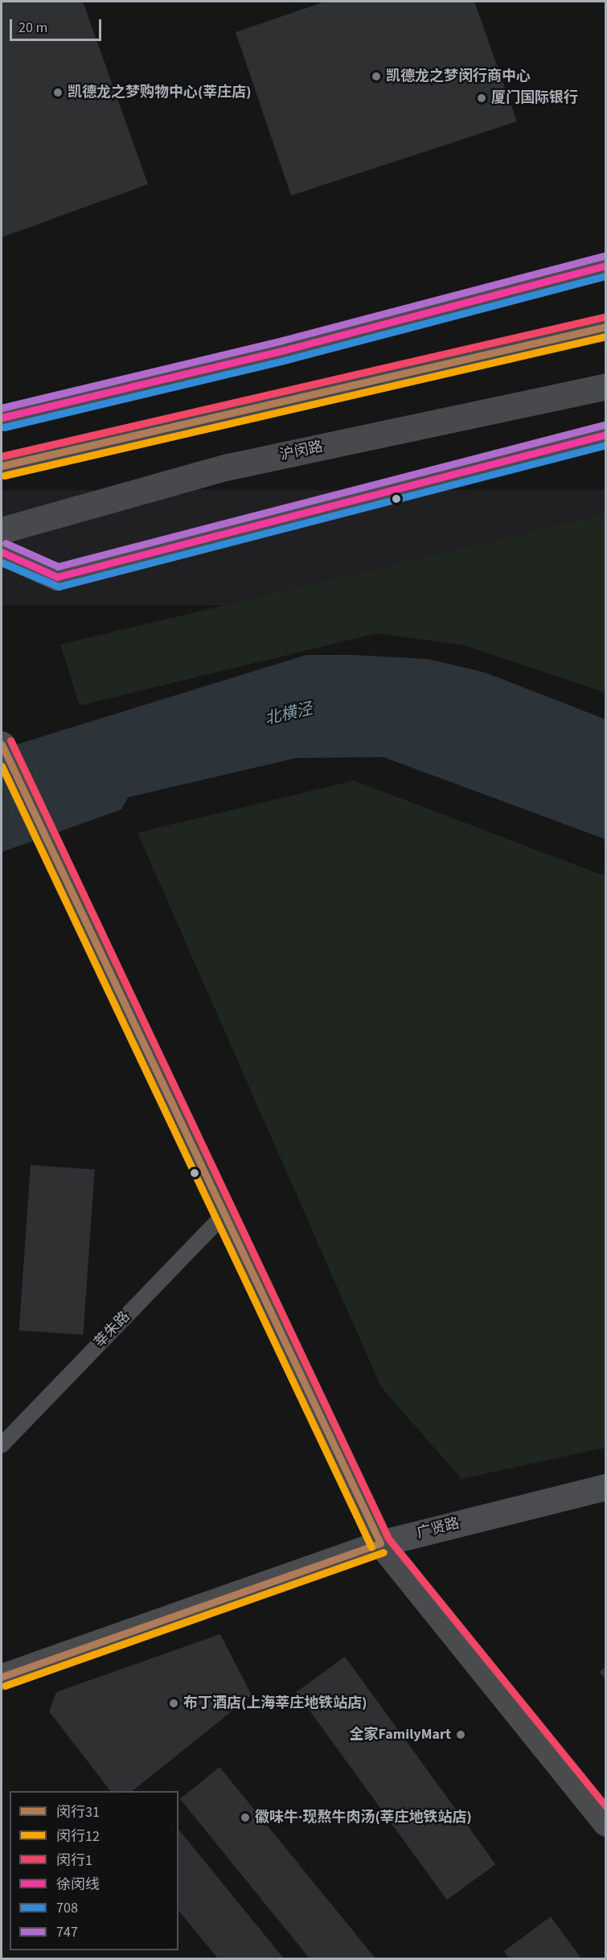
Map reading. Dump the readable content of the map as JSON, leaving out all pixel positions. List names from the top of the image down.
{
  "streets": {
    "highway": ["沪闵路"],
    "street": ["广贤路"],
    "lane": ["莘朱路"]
  },
  "water": ["北横泾"],
  "places": [
    "凯德龙之梦闵行商中心",
    "凯德龙之梦购物中心(莘庄店)",
    "厦门国际银行",
    "布丁酒店(上海莘庄地铁站店)",
    "全家FamilyMart",
    "徽味牛·现熬牛肉汤(莘庄地铁站店)"
  ],
  "lines": [
    "transit line 747",
    "transit line 徐闵线",
    "transit line 708",
    "transit line 闵行1",
    "transit line 闵行31",
    "transit line 闵行12"
  ],
  "legend": [
    "闵行31",
    "闵行12",
    "闵行1",
    "徐闵线",
    "708",
    "747"
  ],
  "scale_bar": "20 m"
}
